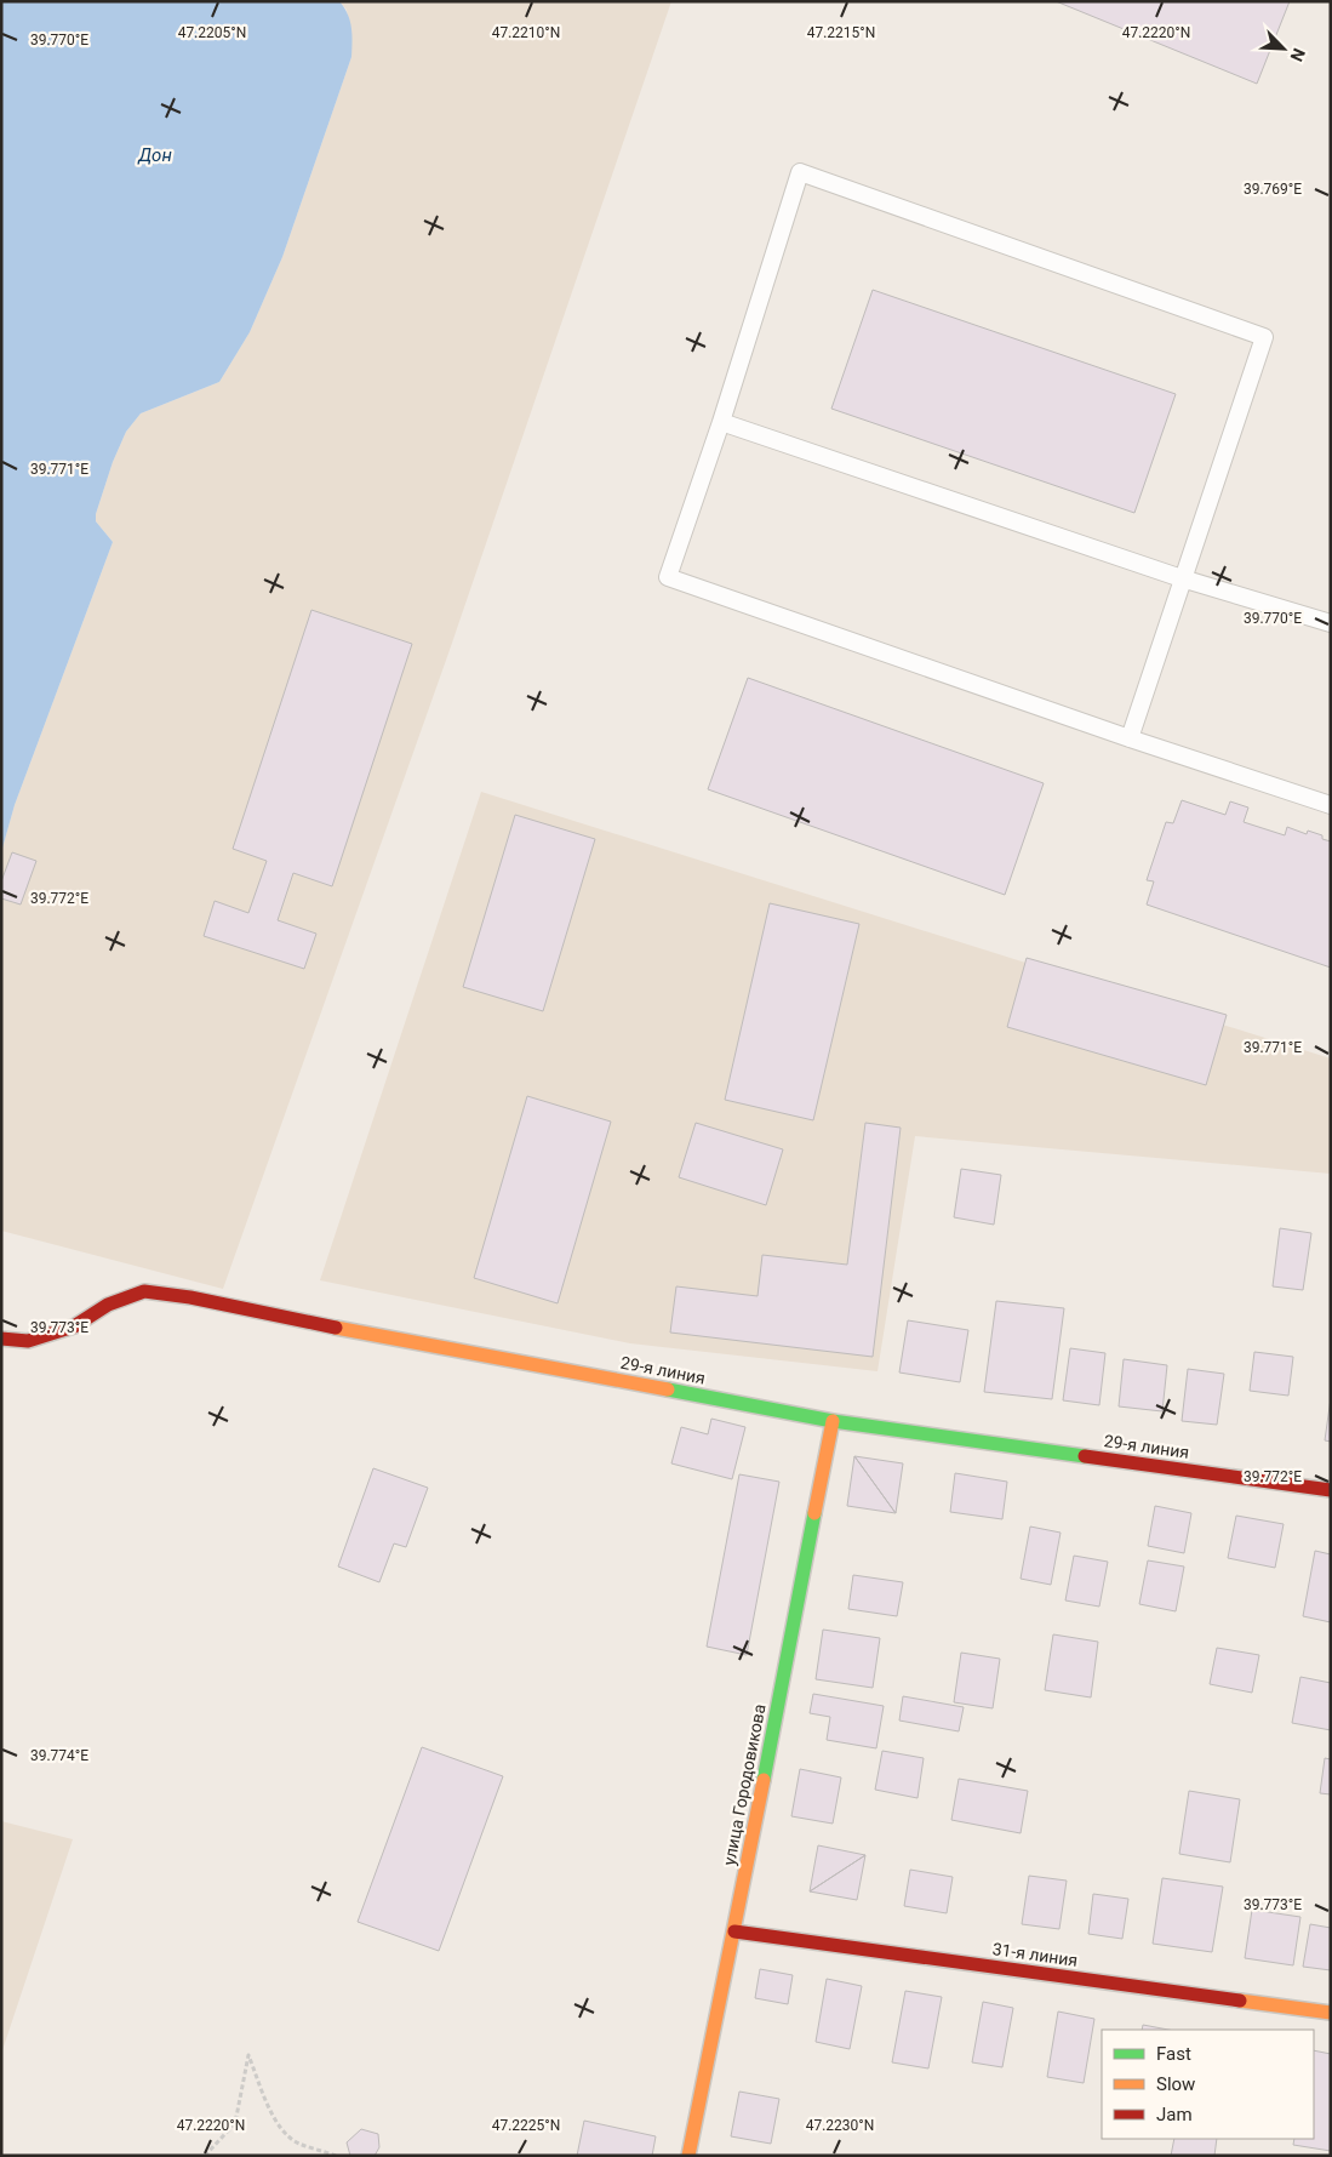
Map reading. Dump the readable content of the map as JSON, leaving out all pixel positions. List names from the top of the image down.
{
  "streets": {
    "street": ["29-я линия", "улица Городовикова", "31-я линия"]
  },
  "crossings": [
    ["29-я линия", "улица Городовикова"],
    ["улица Городовикова", "31-я линия"]
  ],
  "water": ["Дон"],
  "legend": ["Fast", "Slow", "Jam"],
  "north": "bottom right",
  "coordinates": [
    "47.2205°N",
    "47.2215°N",
    "47.2220°N",
    "47.2210°N",
    "39.770°E",
    "39.769°E",
    "39.771°E",
    "39.772°E",
    "39.773°E",
    "39.774°E",
    "47.2225°N",
    "47.2230°N"
  ]
}
